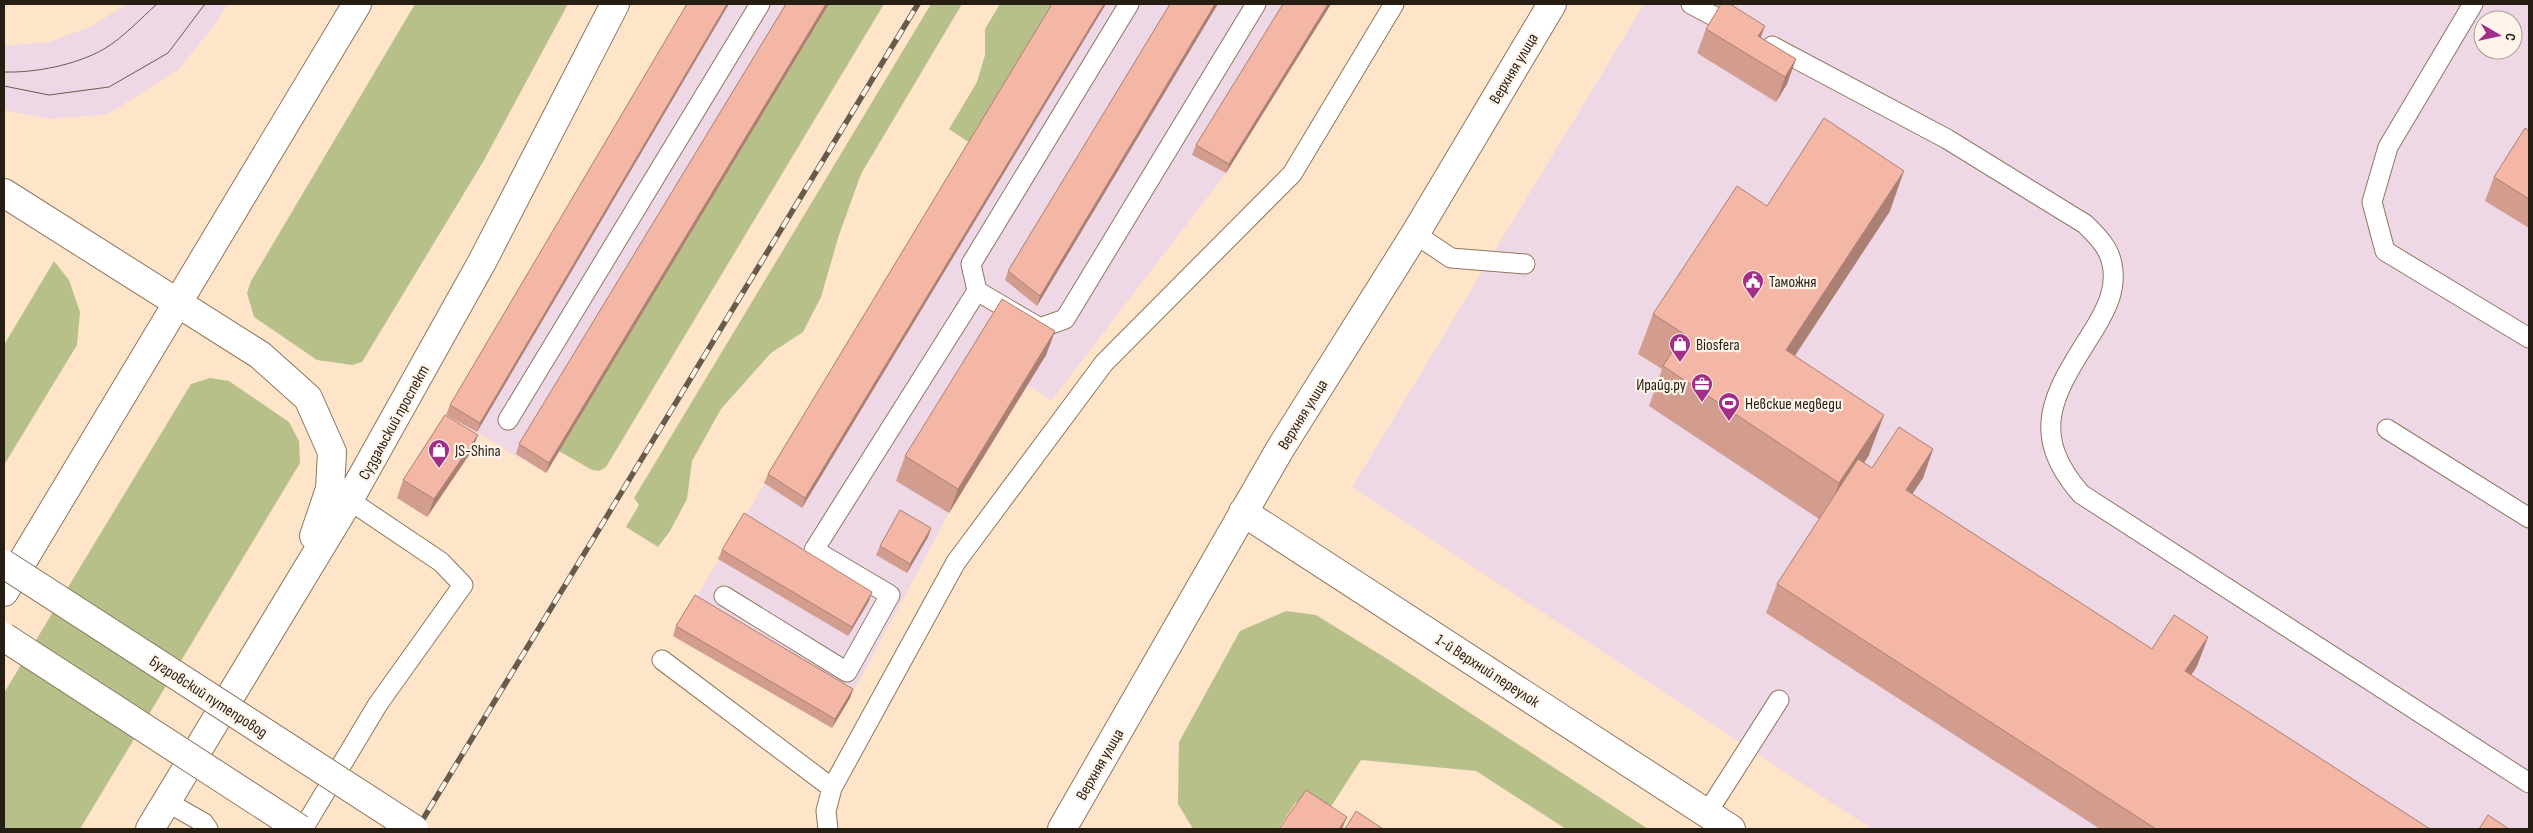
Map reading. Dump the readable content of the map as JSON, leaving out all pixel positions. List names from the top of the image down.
{
  "streets": {
    "main road": [
      "Верхняя улица",
      "Суздальский проспект",
      "1-й Верхний переулок",
      "Бугровский путепровод"
    ]
  },
  "crossings": [
    ["Верхняя улица", "1-й Верхний переулок"]
  ],
  "places": {
    "public building": ["Таможня"],
    "shop": ["Biosfera", "JS-Shina"],
    "office": ["Ирайд.ру"],
    "sports": ["Невские медведи"]
  },
  "north": "right"
}
